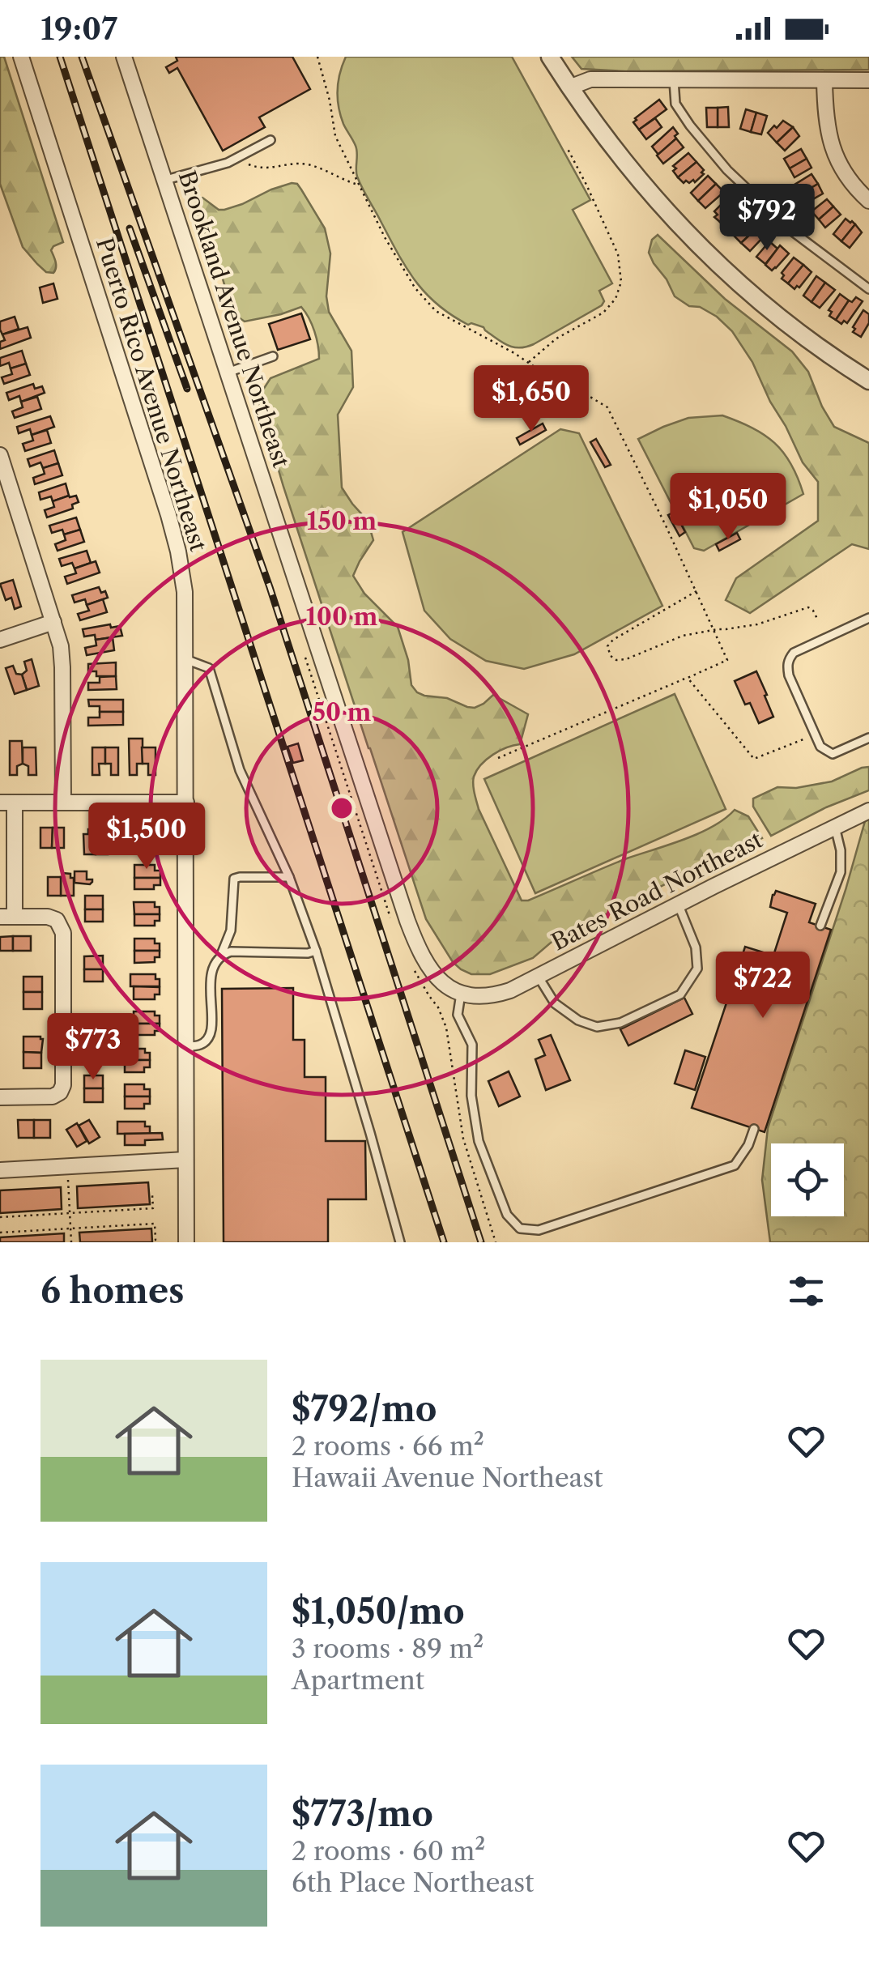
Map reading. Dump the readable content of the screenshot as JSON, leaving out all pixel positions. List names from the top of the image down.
{
  "streets": {
    "street": ["Brookland Avenue Northeast", "Puerto Rico Avenue Northeast", "Bates Road Northeast"]
  },
  "crossings": [
    ["Brookland Avenue Northeast", "Bates Road Northeast"]
  ],
  "page": {
    "status": "19:07",
    "price": [
      "$792",
      "$1,650",
      "$1,050",
      "$1,500",
      "$722",
      "$773"
    ],
    "heading": "6 homes",
    "list": [
      {
        "name": "$792/mo",
        "note": "2 rooms · 66 m² · Hawaii Avenue Northeast"
      },
      {
        "name": "$1,050/mo",
        "note": "3 rooms · 89 m² · Apartment"
      },
      {
        "name": "$773/mo",
        "note": "2 rooms · 60 m² · 6th Place Northeast"
      }
    ]
  },
  "rings": ["150 m", "100 m", "50 m"]
}
